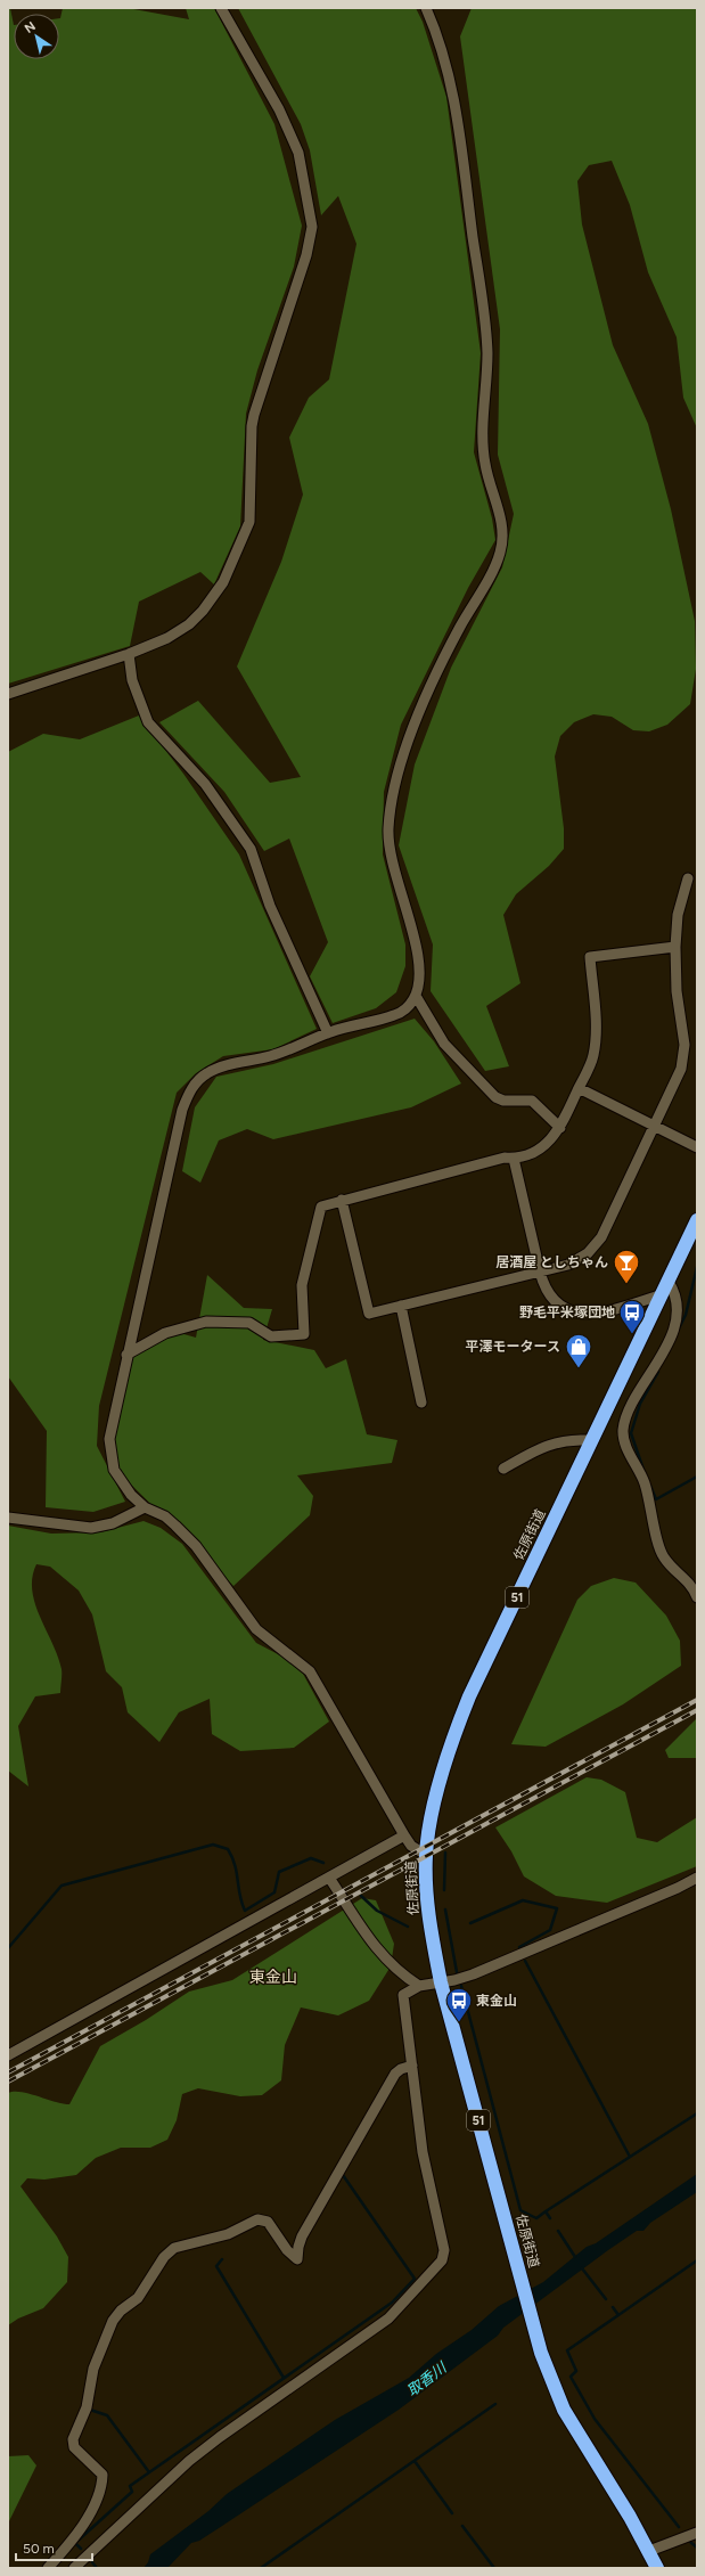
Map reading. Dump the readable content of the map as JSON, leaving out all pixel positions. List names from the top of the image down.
{
  "streets": {
    "highway": ["佐原街道", "51"]
  },
  "districts": ["東金山"],
  "water": ["取香川"],
  "places": {
    "bar": ["居酒屋 としちゃん"],
    "bus stop": ["野毛平米塚団地", "東金山"],
    "shop": ["平澤モータース"]
  },
  "scale_bar": "50 m",
  "north": "top left"
}
